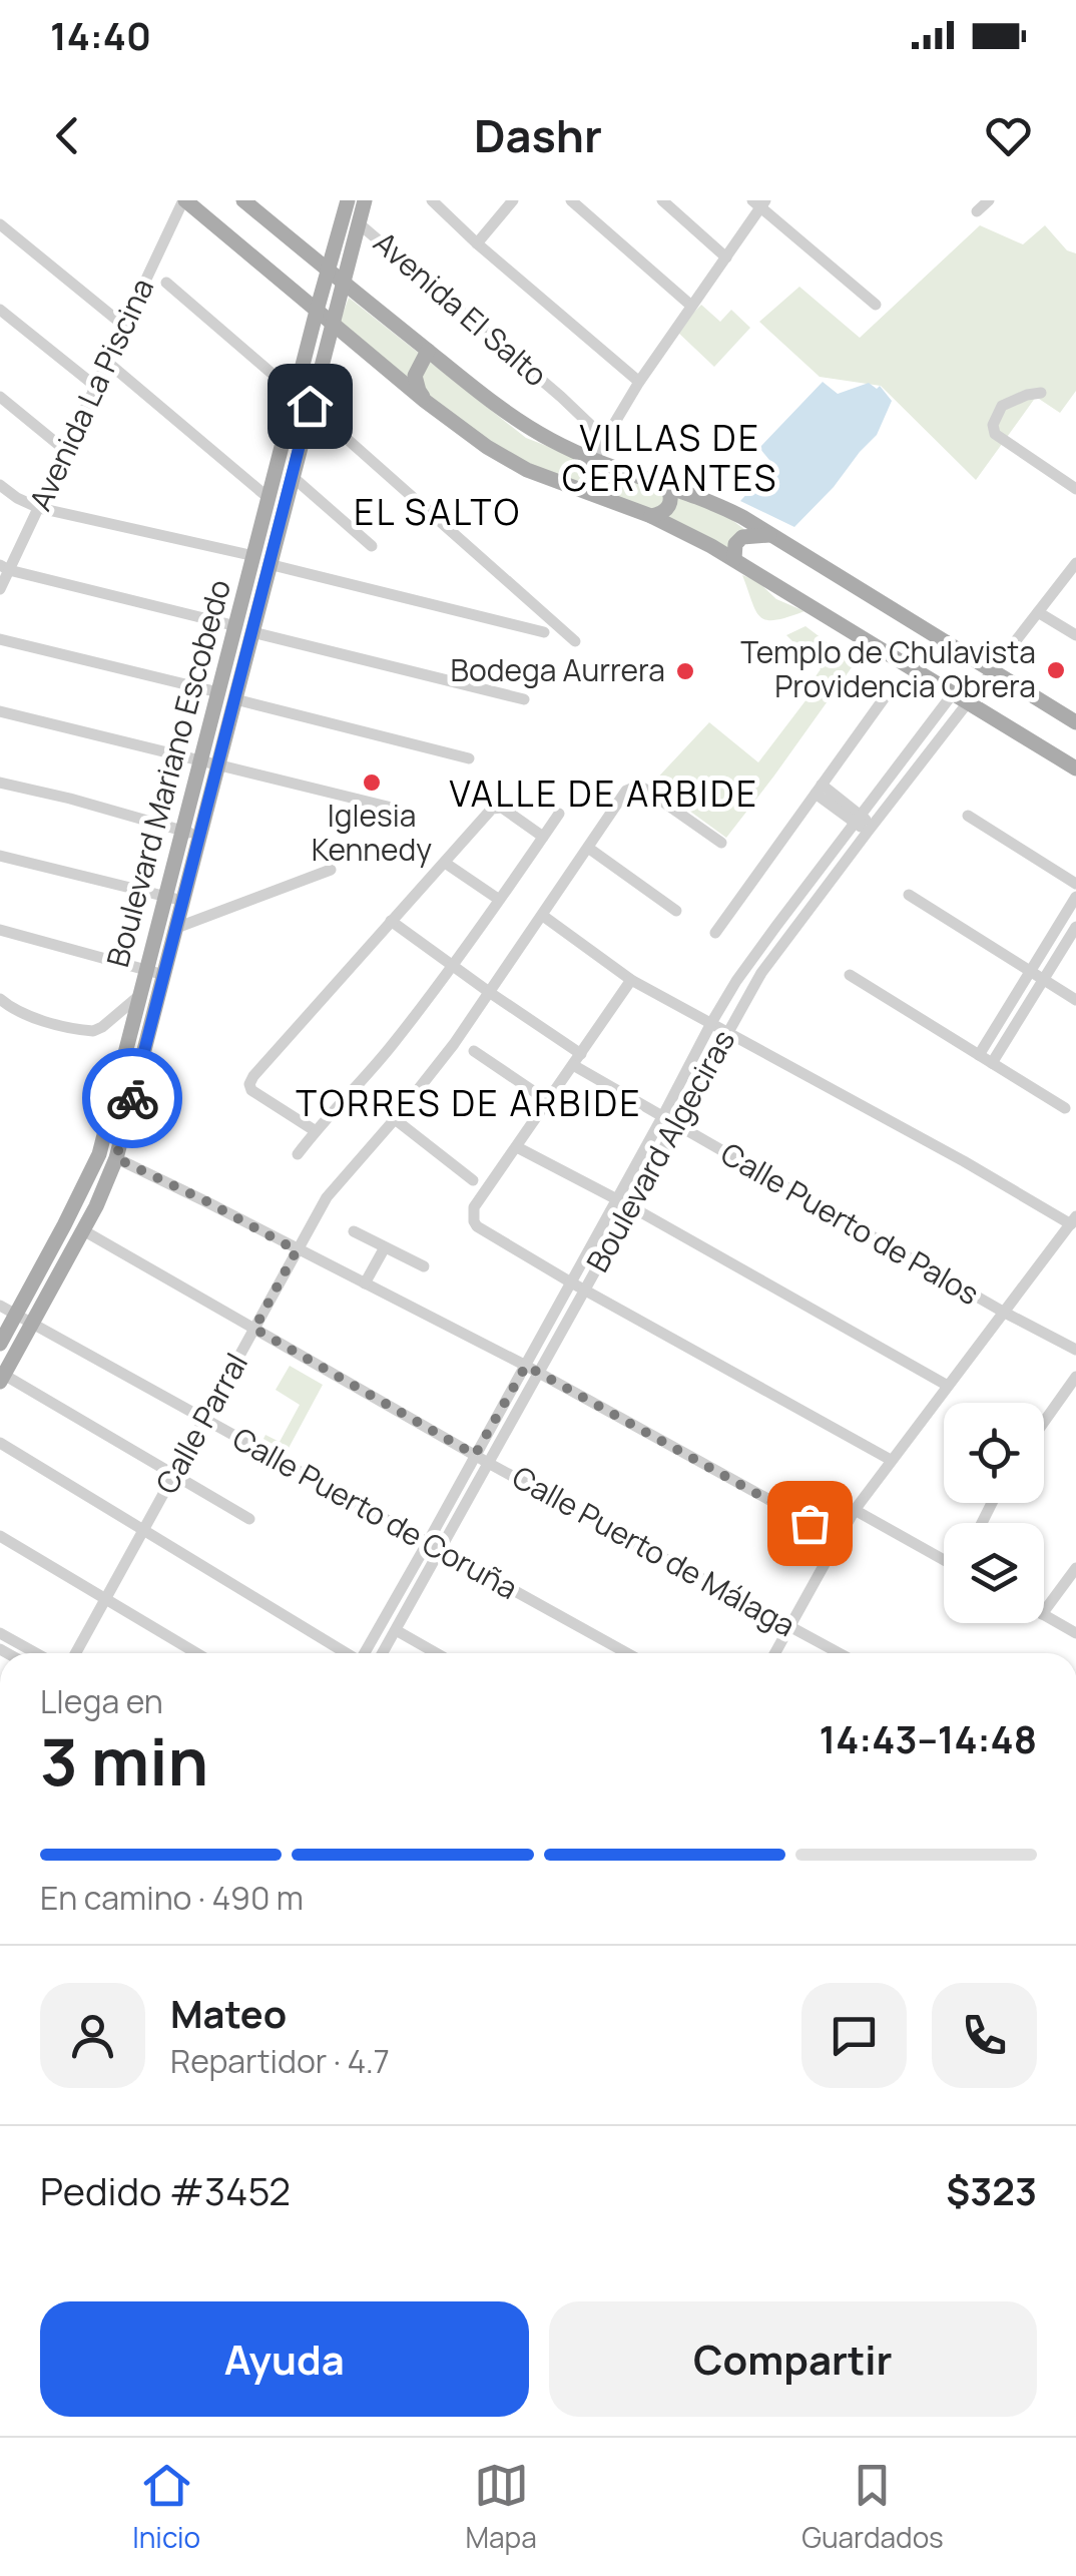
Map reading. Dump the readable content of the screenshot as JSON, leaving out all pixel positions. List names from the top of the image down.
{
  "streets": {
    "main road": ["Boulevard Mariano Escobedo"],
    "street": [
      "Avenida El Salto",
      "Avenida La Piscina",
      "Boulevard Algeciras",
      "Calle Puerto de Palos",
      "Calle Parral",
      "Calle Puerto de Coruña",
      "Calle Puerto de Málaga"
    ]
  },
  "crossings": [
    ["Avenida El Salto", "Boulevard Mariano Escobedo"],
    ["Boulevard Mariano Escobedo", "Calle Puerto de Coruña"],
    ["Boulevard Mariano Escobedo", "Calle Puerto de Málaga"],
    ["Boulevard Algeciras", "Calle Puerto de Palos"],
    ["Boulevard Algeciras", "Calle Puerto de Coruña"],
    ["Boulevard Algeciras", "Calle Puerto de Málaga"],
    ["Calle Puerto de Palos", "Calle Parral"],
    ["Calle Parral", "Calle Puerto de Coruña"],
    ["Calle Parral", "Calle Puerto de Málaga"]
  ],
  "districts": [
    "VILLAS DE CERVANTES",
    "EL SALTO",
    "VALLE DE ARBIDE",
    "TORRES DE ARBIDE"
  ],
  "places": ["Templo de Chulavista Providencia Obrera", "Bodega Aurrera", "Iglesia Kennedy"],
  "page": {
    "status": "14:40",
    "header": "Dashr",
    "heading": ["3 min", "Llega en", "14:43–14:48"],
    "panel": [
      "Mateo",
      "Repartidor · 4.7",
      "Pedido #3452",
      "$323"
    ],
    "bar": "En camino · 490 m",
    "buttons": ["Ayuda", "Compartir"],
    "tabs": ["Inicio", "Mapa", "Guardados"]
  }
}
